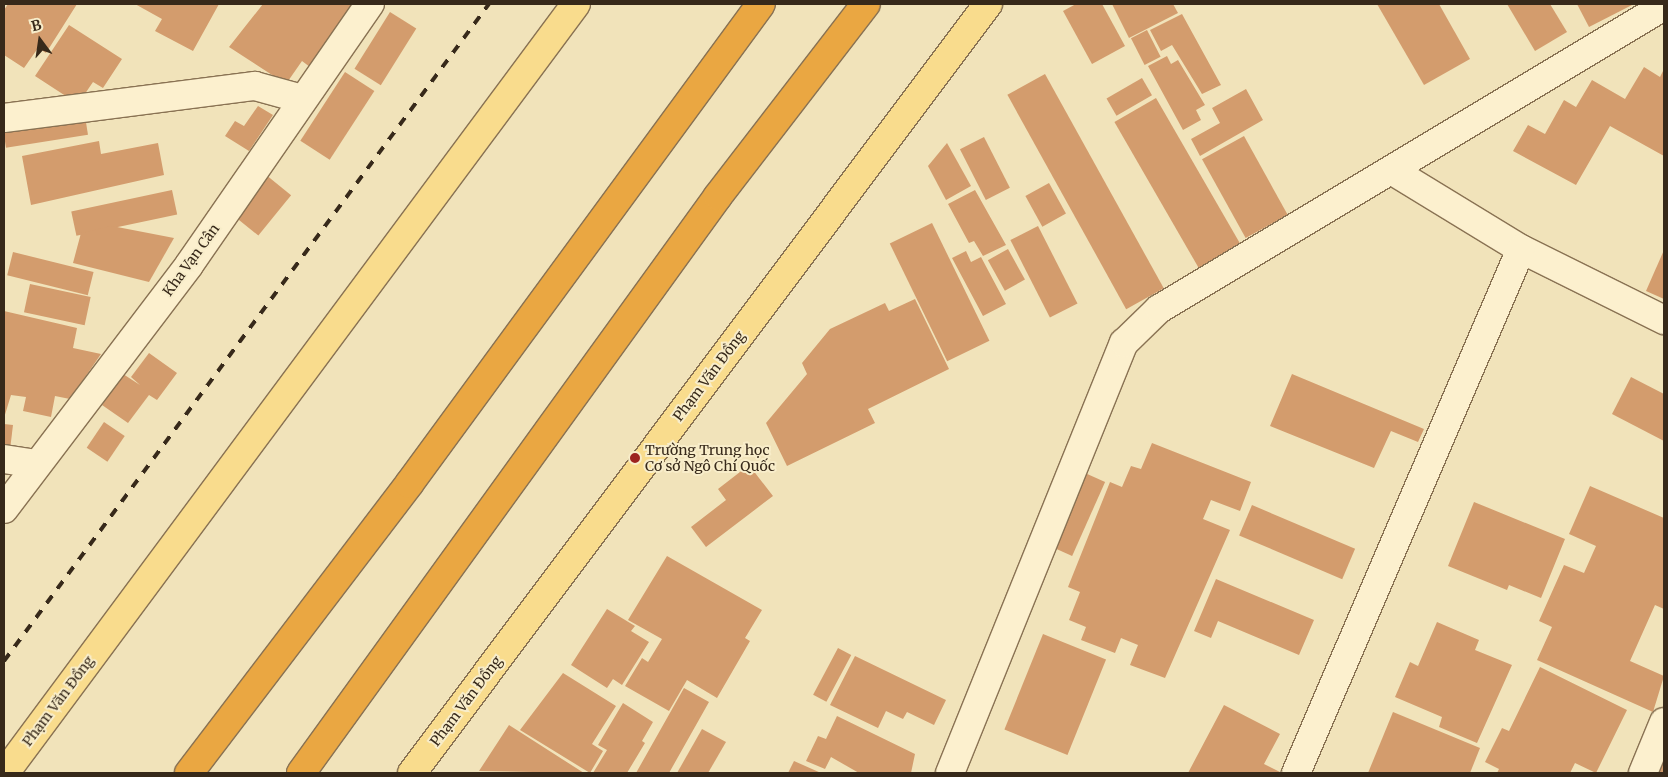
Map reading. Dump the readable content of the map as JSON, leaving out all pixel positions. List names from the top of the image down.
{
  "streets": {
    "main road": ["Phạm Văn Đồng"],
    "street": ["Kha Vạn Cân"]
  },
  "places": ["Trường Trung học Cơ sở Ngô Chí Quốc"],
  "north": "top"
}
